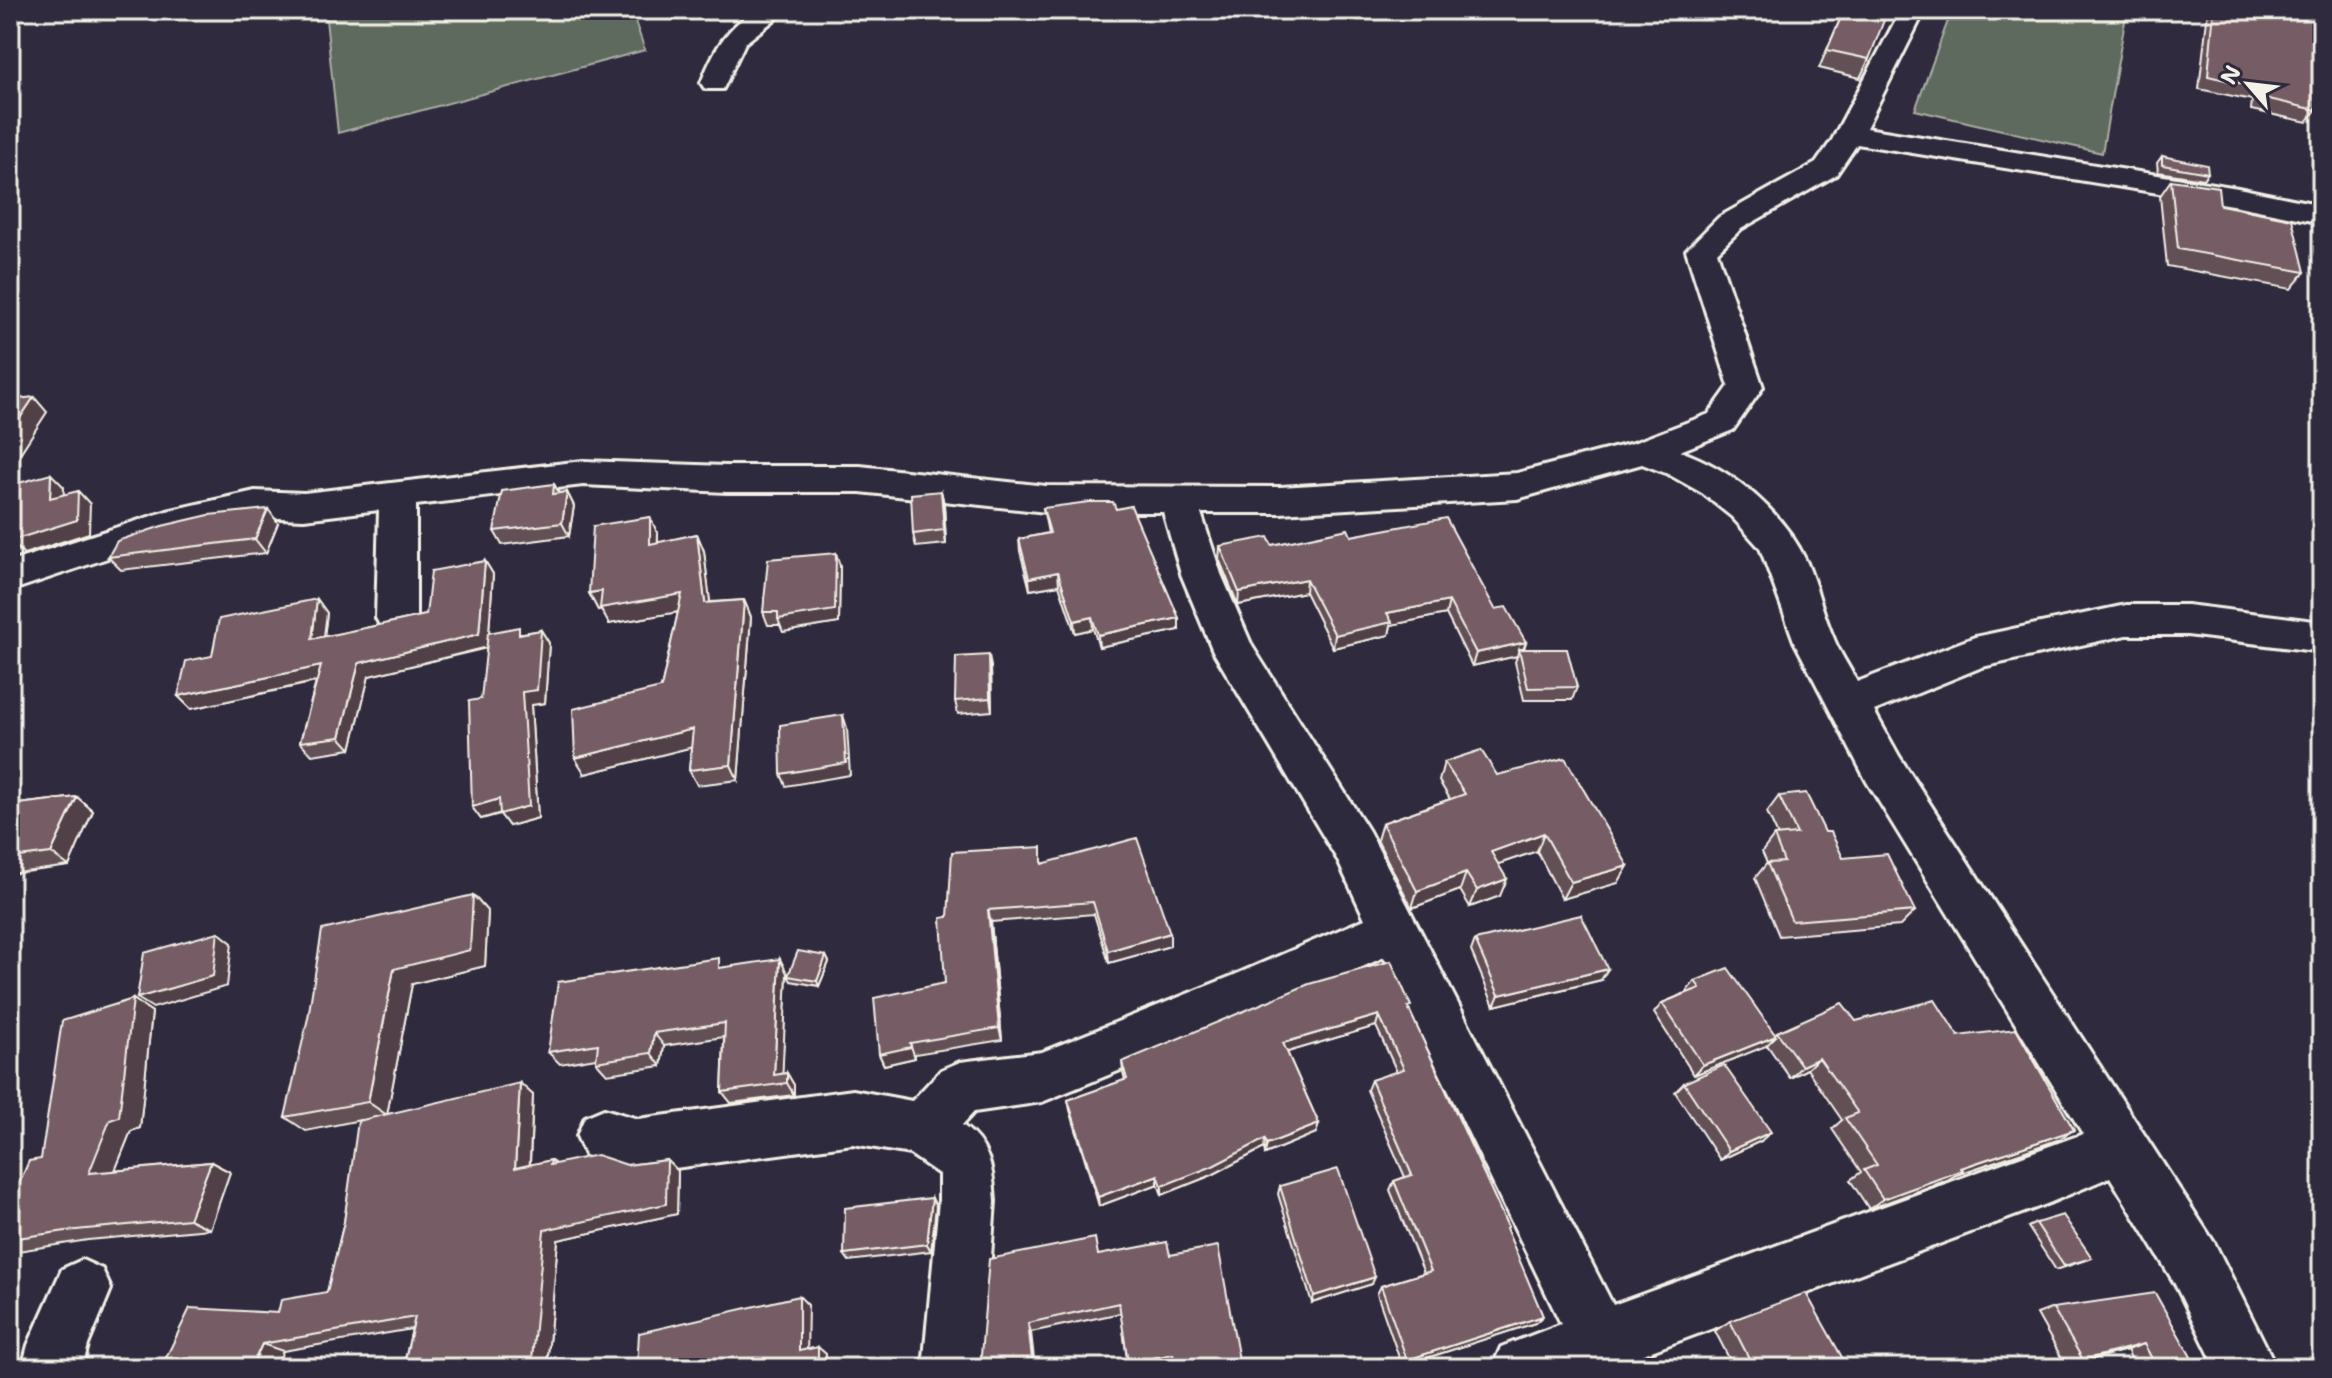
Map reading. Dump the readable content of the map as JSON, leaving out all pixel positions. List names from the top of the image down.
{
  "north": "top left"
}
